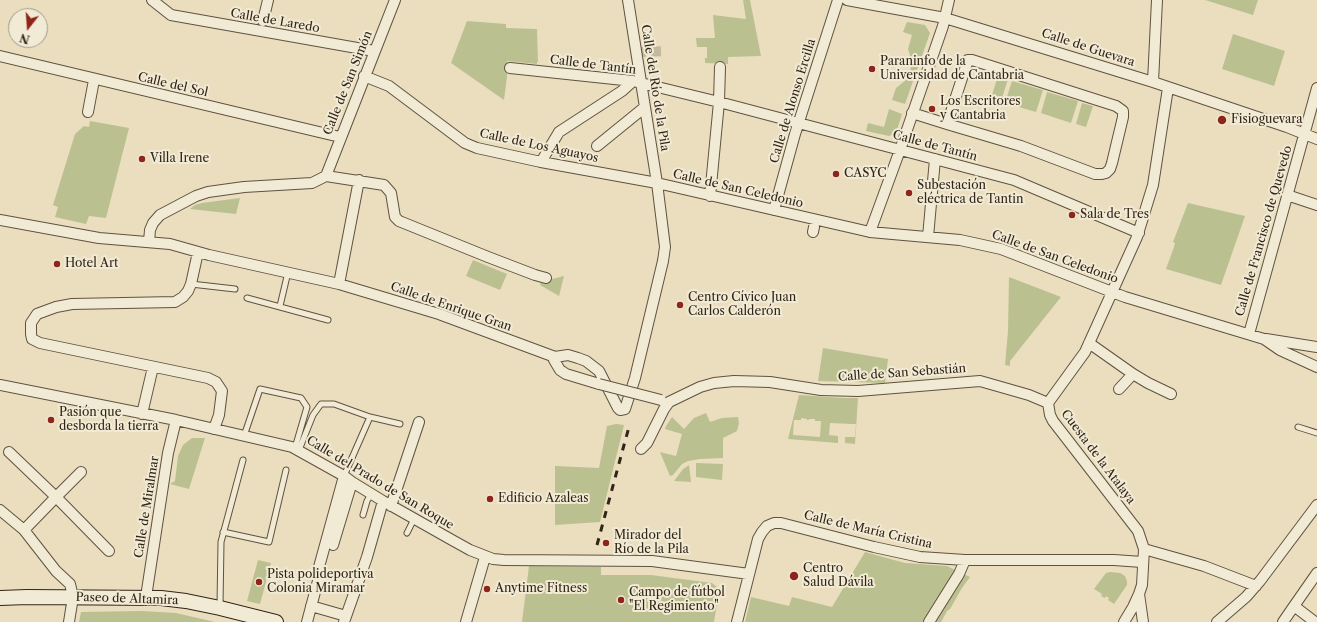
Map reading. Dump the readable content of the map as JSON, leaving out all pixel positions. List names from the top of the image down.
{
  "streets": {
    "main road": ["Paseo de Altamira"],
    "street": [
      "Calle de Laredo",
      "Calle de Guevara",
      "Calle de Tantín",
      "Calle de San Simón",
      "Calle del Sol",
      "Calle del Río de la Pila",
      "Calle de Alonso Ercilla",
      "Calle de Los Aguayos",
      "Calle de San Celedonio",
      "Calle de Francisco de Quevedo",
      "Calle de Enrique Gran",
      "Calle de San Sebastián",
      "Cuesta de la Atalaya",
      "Calle del Prado de San Roque",
      "Calle de Miralmar",
      "Calle de María Cristina"
    ]
  },
  "crossings": [
    ["Calle de Laredo", "Calle de San Simón"],
    ["Calle de Guevara", "Calle de Francisco de Quevedo"],
    ["Calle de Guevara", "Cuesta de la Atalaya"],
    ["Calle de Tantín", "Calle del Río de la Pila"],
    ["Calle de Tantín", "Calle de Alonso Ercilla"],
    ["Calle de Tantín", "Cuesta de la Atalaya"],
    ["Calle de San Simón", "Calle del Sol"],
    ["Calle de San Simón", "Calle de Los Aguayos"],
    ["Calle del Río de la Pila", "Calle de Los Aguayos"],
    ["Calle del Río de la Pila", "Calle de San Celedonio"],
    ["Calle del Río de la Pila", "Calle de Enrique Gran"],
    ["Calle de Alonso Ercilla", "Calle de San Celedonio"],
    ["Calle de Los Aguayos", "Calle de San Celedonio"],
    ["Calle de San Celedonio", "Calle de Francisco de Quevedo"],
    ["Calle de San Celedonio", "Cuesta de la Atalaya"],
    ["Calle de San Sebastián", "Cuesta de la Atalaya"],
    ["Cuesta de la Atalaya", "Calle de María Cristina"],
    ["Calle del Prado de San Roque", "Calle de Miralmar"],
    ["Calle del Prado de San Roque", "Calle de María Cristina"],
    ["Calle de Miralmar", "Paseo de Altamira"]
  ],
  "places": [
    "Paraninfo de la Universidad de Cantabria",
    "Los Escritores y Cantabria",
    "Fisioguevara",
    "Villa Irene",
    "CASYC",
    "Subestación eléctrica de Tantin",
    "Sala de Tres",
    "Hotel Art",
    "Centro Cívico Juan Carlos Calderón",
    "Pasión que desborda la tierra",
    "Edificio Azaleas",
    "Mirador del Río de la Pila",
    "Centro Salud Dávila",
    "Pista polideportiva Colonia Miramar",
    "Anytime Fitness",
    "Campo de fútbol \"El Regimiento\""
  ],
  "north": "bottom"
}
